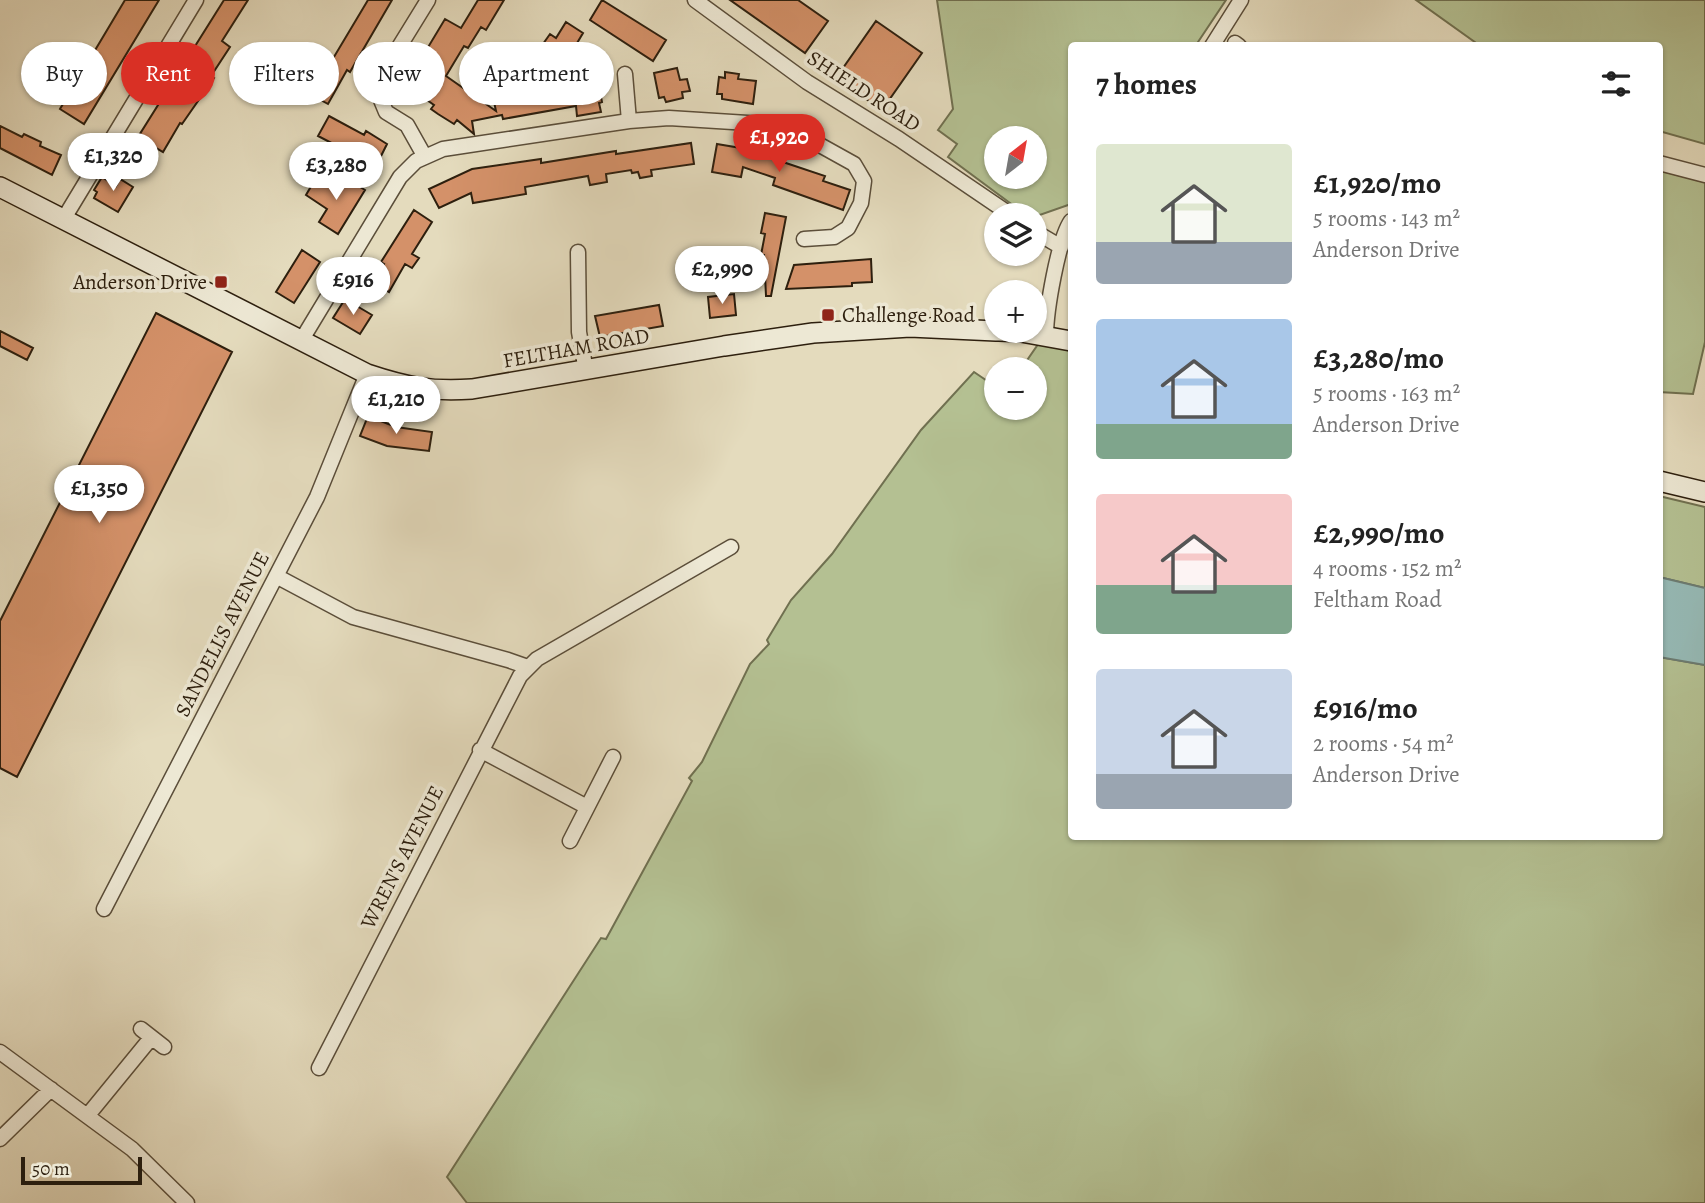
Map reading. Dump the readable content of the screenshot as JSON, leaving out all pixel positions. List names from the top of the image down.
{
  "streets": {
    "main road": ["FELTHAM ROAD"],
    "street": ["SHIELD ROAD", "SANDELL'S AVENUE", "WREN'S AVENUE"]
  },
  "crossings": [
    ["FELTHAM ROAD", "SANDELL'S AVENUE"]
  ],
  "places": {
    "transit": ["Anderson Drive", "Challenge Road"]
  },
  "scale_bar": "50 m",
  "north": "top right",
  "page": {
    "chip": [
      "Buy",
      "Rent",
      "Filters",
      "New",
      "Apartment"
    ],
    "heading": "7 homes",
    "price": [
      "£1,920",
      "£1,320",
      "£3,280",
      "£2,990",
      "£916",
      "£1,210",
      "£1,350"
    ],
    "map_buttons": ["+", "−"],
    "list": [
      {
        "name": "£1,920/mo",
        "note": "5 rooms · 143 m² · Anderson Drive"
      },
      {
        "name": "£3,280/mo",
        "note": "5 rooms · 163 m² · Anderson Drive"
      },
      {
        "name": "£2,990/mo",
        "note": "4 rooms · 152 m² · Feltham Road"
      },
      {
        "name": "£916/mo",
        "note": "2 rooms · 54 m² · Anderson Drive"
      }
    ],
    "scale": "50 m"
  }
}
